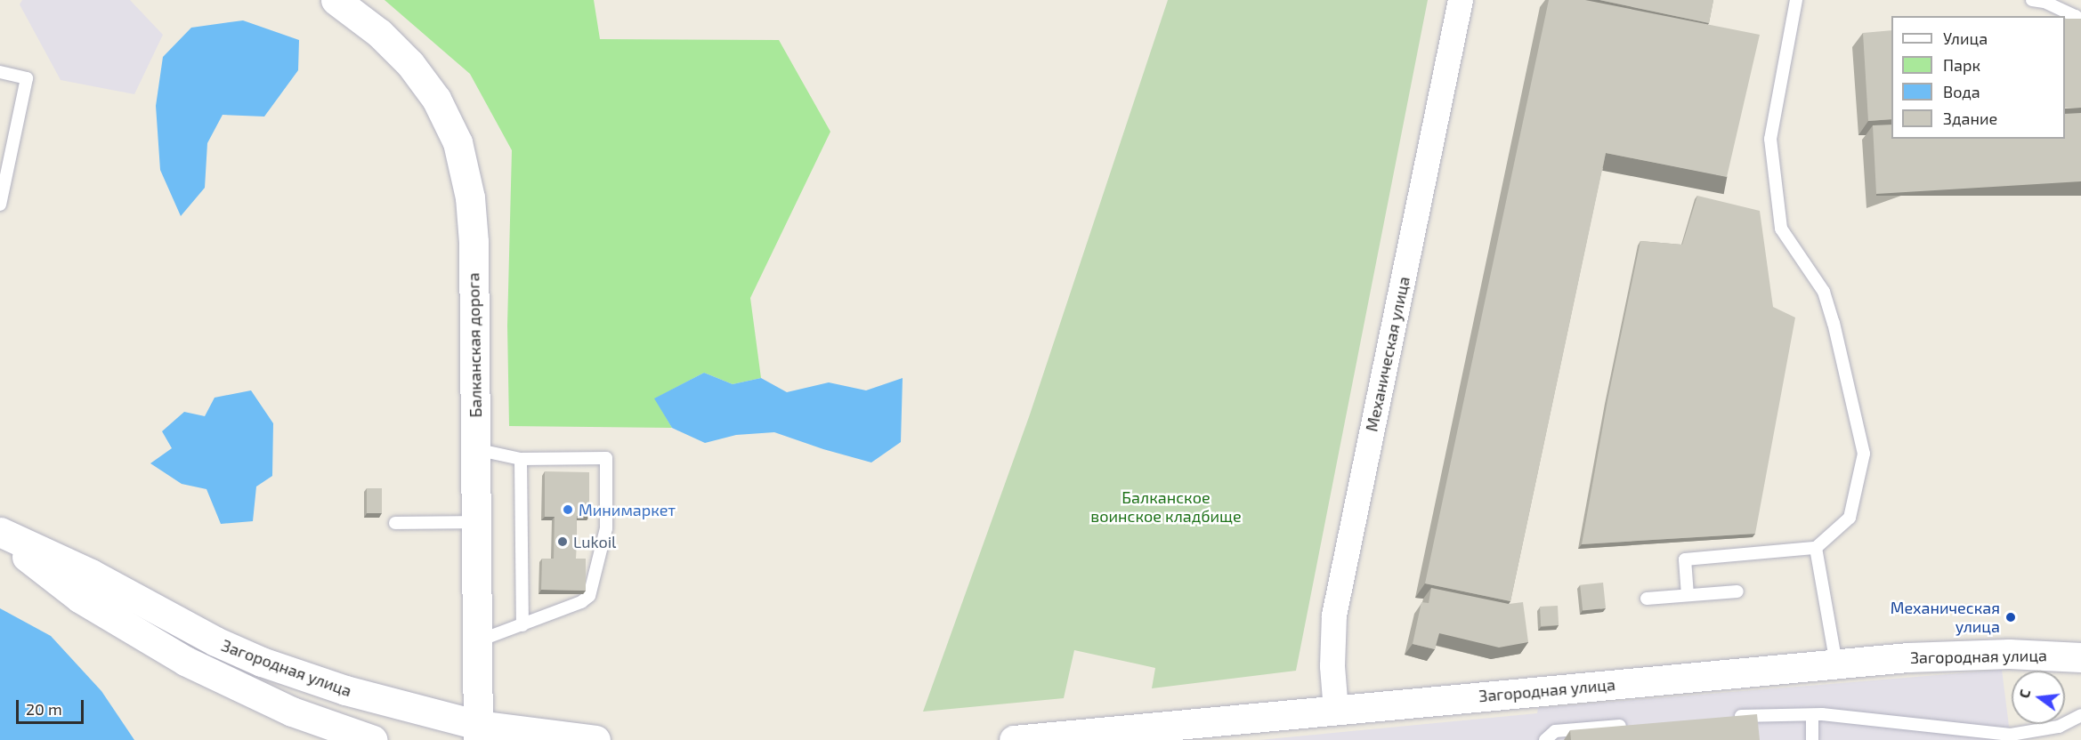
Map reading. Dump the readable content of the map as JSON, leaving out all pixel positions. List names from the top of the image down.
{
  "streets": {
    "main road": ["Балканская дорога", "Загородная улица"],
    "street": ["Механическая улица"]
  },
  "crossings": [
    ["Балканская дорога", "Загородная улица"],
    ["Механическая улица", "Загородная улица"]
  ],
  "parks": ["Балканское воинское кладбище"],
  "places": ["Минимаркет", "Lukoil", "Механическая улица"],
  "legend": [
    "Улица",
    "Парк",
    "Вода",
    "Здание"
  ],
  "scale_bar": "20 m",
  "north": "left"
}
